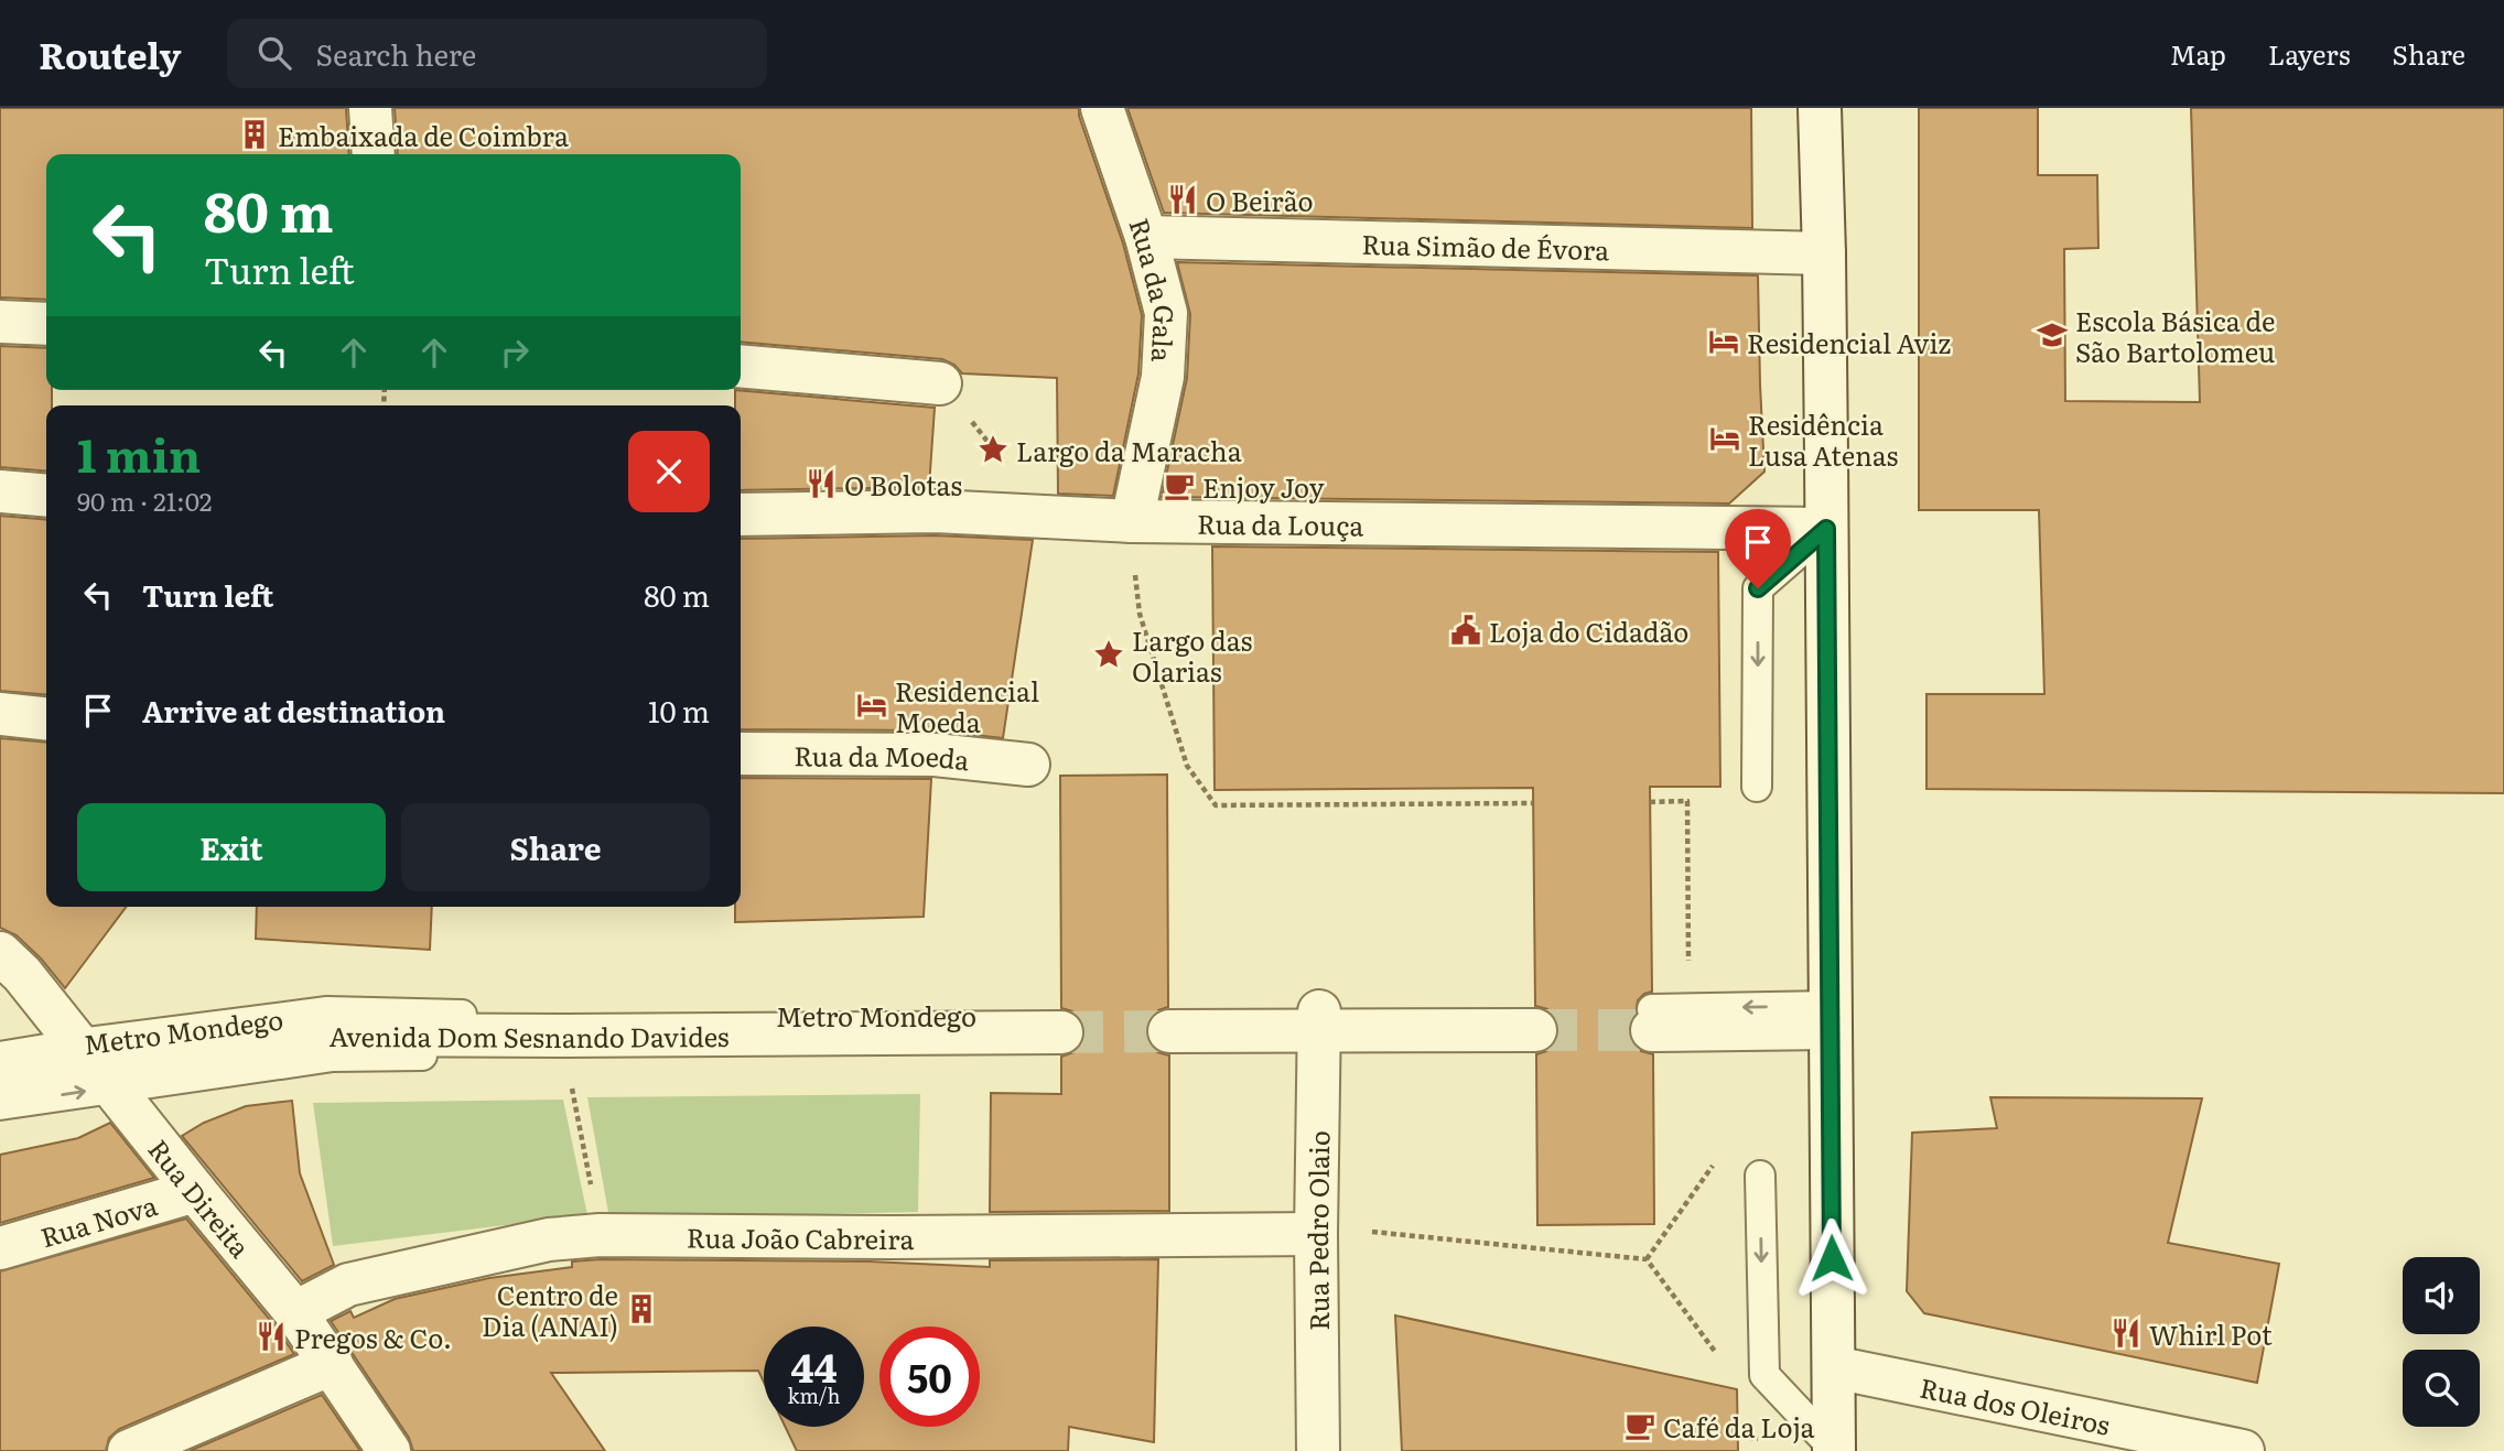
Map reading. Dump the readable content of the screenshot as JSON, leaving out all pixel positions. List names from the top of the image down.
{
  "streets": {
    "street": [
      "Rua Simão de Évora",
      "Rua da Gala",
      "Rua da Louça",
      "Rua da Moeda",
      "Avenida Dom Sesnando Davides",
      "Rua Direita",
      "Rua Nova",
      "Rua Pedro Olaio",
      "Rua João Cabreira",
      "Rua dos Oleiros"
    ],
    "lane": ["Metro Mondego"]
  },
  "crossings": [
    ["Rua Simão de Évora", "Rua da Gala"],
    ["Rua da Gala", "Rua da Louça"],
    ["Metro Mondego", "Avenida Dom Sesnando Davides"],
    ["Metro Mondego", "Rua Direita"],
    ["Avenida Dom Sesnando Davides", "Rua Direita"],
    ["Rua Direita", "Rua Nova"],
    ["Rua Direita", "Rua João Cabreira"],
    ["Rua Pedro Olaio", "Rua João Cabreira"]
  ],
  "places": {
    "building": ["Embaixada de Coimbra", "Centro de Dia (ANAI)"],
    "restaurant": [
      "O Beirão",
      "O Bolotas",
      "Whirl Pot",
      "Pregos & Co."
    ],
    "school or university": ["Escola Básica de São Bartolomeu"],
    "hotel": ["Residencial Aviz", "Residência Lusa Atenas", "Residencial Moeda"],
    "place": ["Largo da Maracha", "Largo das Olarias"],
    "cafe": ["Enjoy Joy", "Café da Loja"],
    "public building": ["Loja do Cidadão"]
  },
  "page": {
    "header": "Routely",
    "search": "Search here",
    "nav": ["Map", "Layers", "Share"],
    "turn": ["80 m", "Turn left"],
    "heading": ["1 min", "90 m · 21:02"],
    "list": [
      {
        "name": "Turn left",
        "value": "80 m"
      },
      {
        "name": "Arrive at destination",
        "value": "10 m"
      }
    ],
    "buttons": ["Exit", "Share"],
    "speed": "44 km/h",
    "limit": "50"
  }
}
